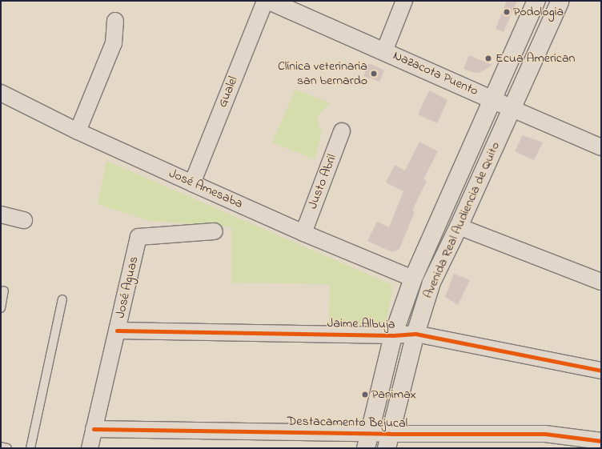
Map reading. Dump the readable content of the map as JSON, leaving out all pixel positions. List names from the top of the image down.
{
  "streets": {
    "main road": ["Nazacota Puento", "Avenida Real Audiencia de Quito"],
    "street": [
      "Gualel",
      "Justo Abril",
      "José Amesaba",
      "José Aguas",
      "Jaime Albuja",
      "Destacamento Bejucal"
    ]
  },
  "crossings": [
    ["Nazacota Puento", "Avenida Real Audiencia de Quito"],
    ["Gualel", "José Amesaba"],
    ["Justo Abril", "José Amesaba"],
    ["José Amesaba", "Avenida Real Audiencia de Quito"],
    ["Avenida Real Audiencia de Quito", "Jaime Albuja"],
    ["Avenida Real Audiencia de Quito", "Destacamento Bejucal"],
    ["José Aguas", "Jaime Albuja"],
    ["José Aguas", "Destacamento Bejucal"]
  ],
  "places": [
    "Podologia",
    "Ecua American",
    "Clínica veterinaria san bernardo",
    "Panimax"
  ]
}
